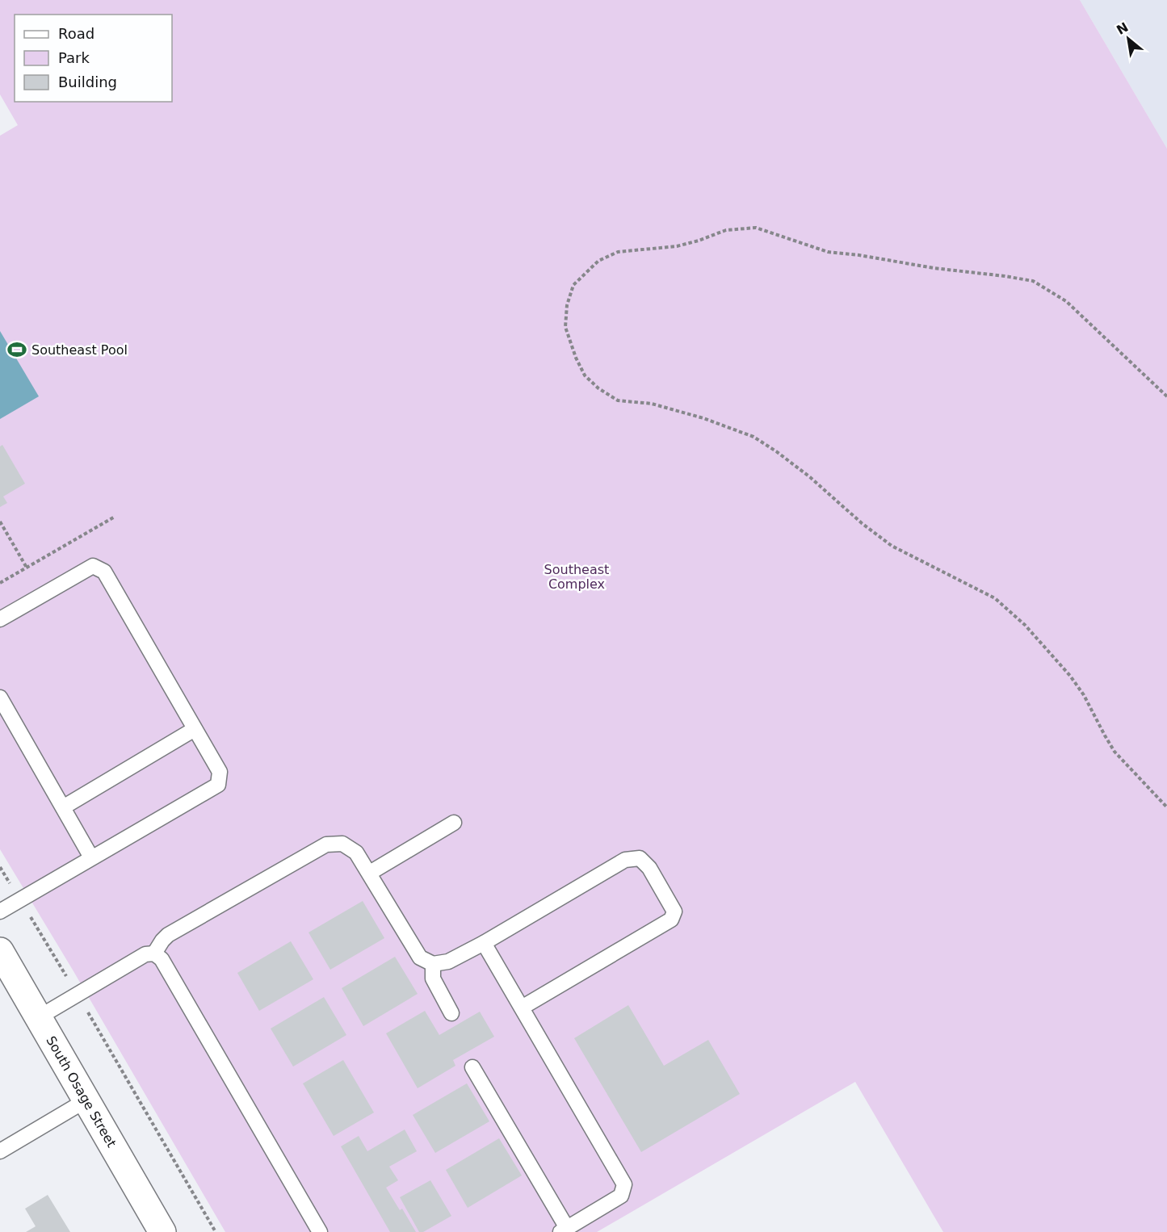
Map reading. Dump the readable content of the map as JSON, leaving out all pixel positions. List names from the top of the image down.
{
  "streets": {
    "main road": ["South Osage Street"]
  },
  "parks": ["Southeast Complex"],
  "places": {
    "sports": ["Southeast Pool"]
  },
  "legend": ["Road", "Park", "Building"],
  "north": "top left"
}
